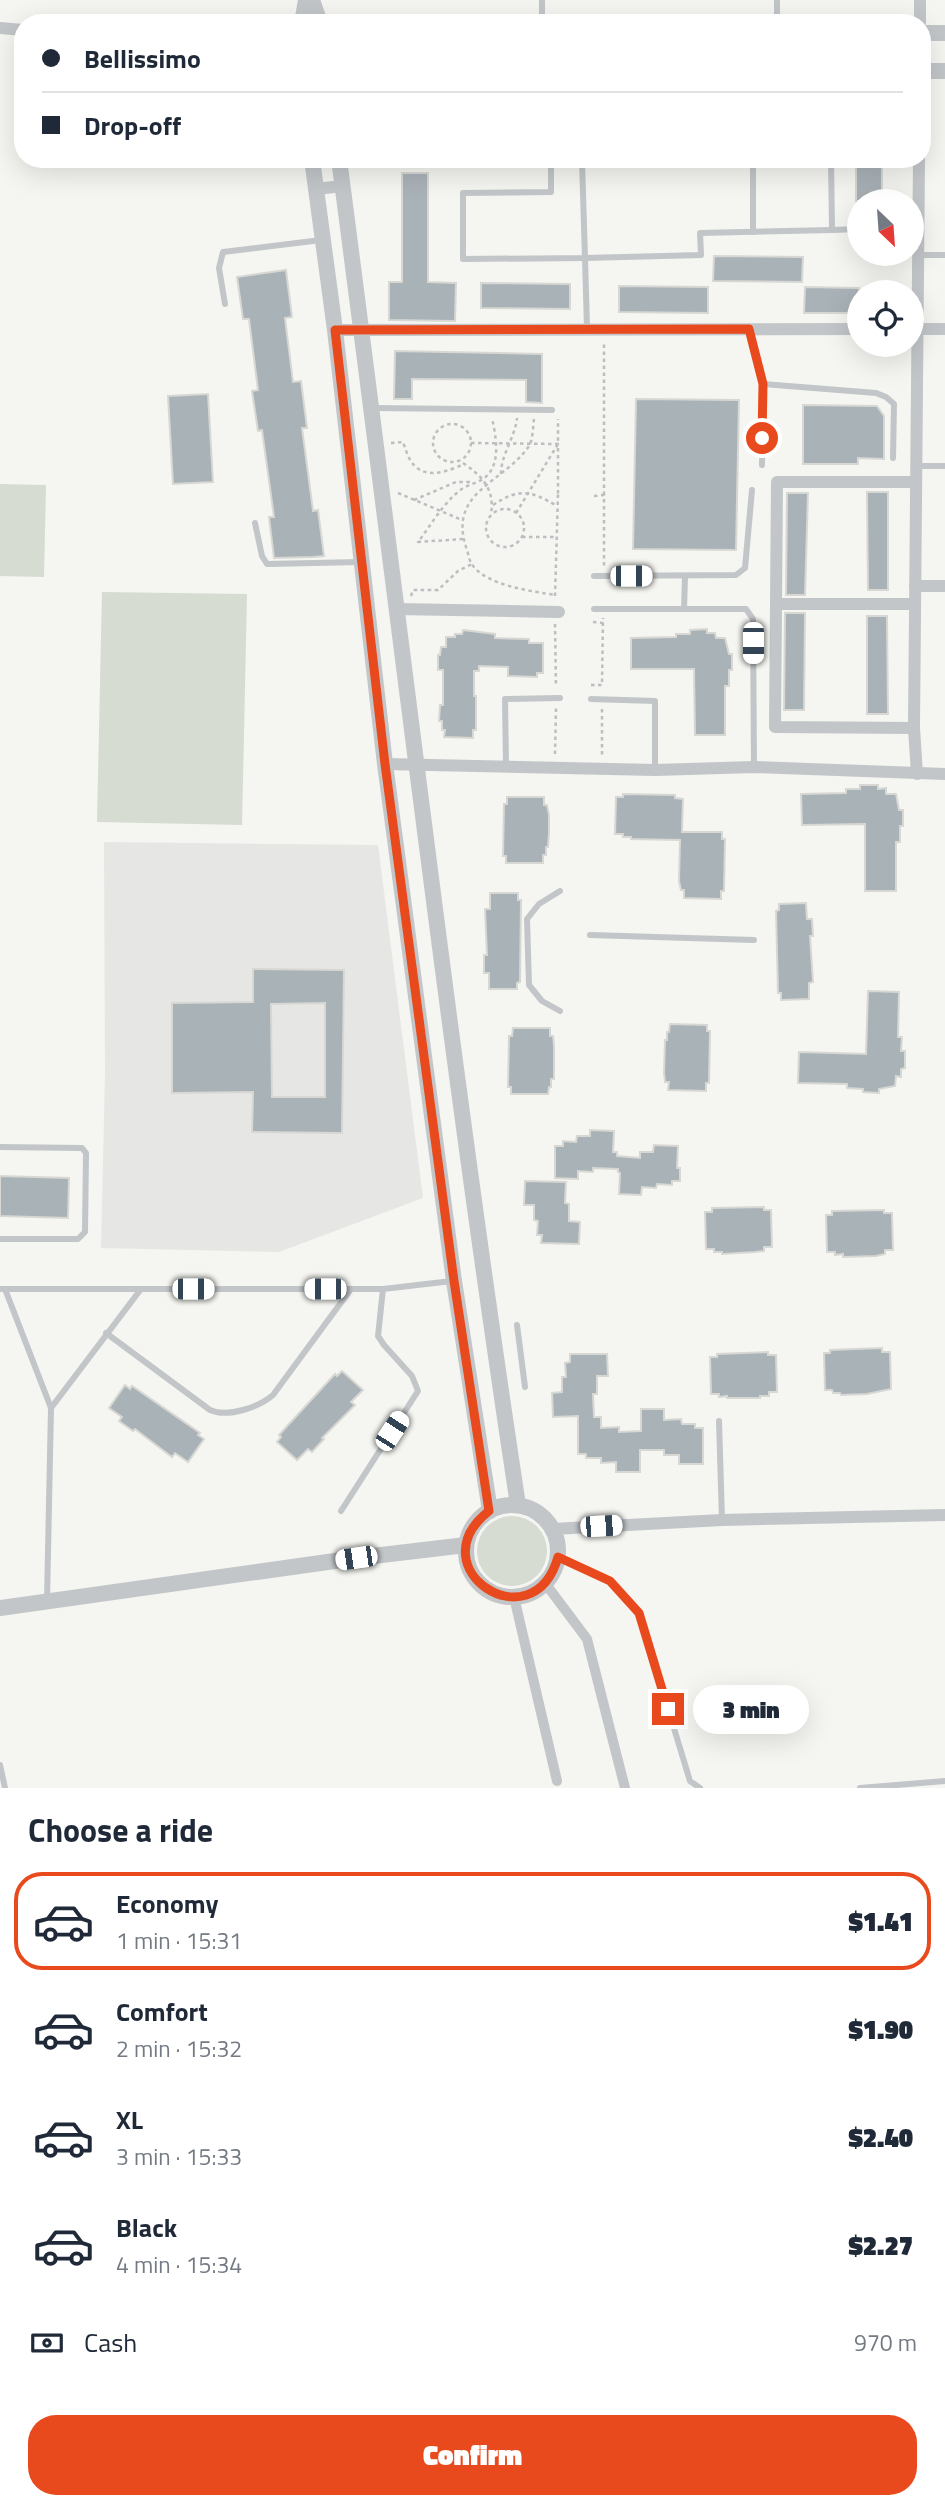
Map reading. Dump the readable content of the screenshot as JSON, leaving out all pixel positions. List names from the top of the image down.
{
  "north": "bottom right",
  "page": {
    "banner": ["Bellissimo", "Drop-off"],
    "bubble": "3 min",
    "heading": "Choose a ride",
    "list": [
      {
        "name": "Economy",
        "note": "1 min · 15:31",
        "value": "$1.41"
      },
      {
        "name": "Comfort",
        "note": "2 min · 15:32",
        "value": "$1.90"
      },
      {
        "name": "XL",
        "note": "3 min · 15:33",
        "value": "$2.40"
      },
      {
        "name": "Black",
        "note": "4 min · 15:34",
        "value": "$2.27"
      }
    ],
    "pay": ["Cash", "970 m"],
    "buttons": "Confirm"
  }
}
